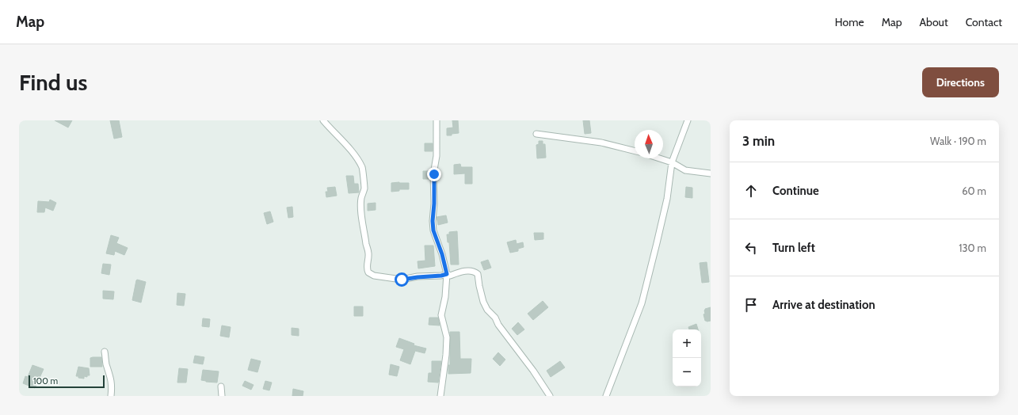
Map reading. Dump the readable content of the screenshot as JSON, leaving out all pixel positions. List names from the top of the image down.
{
  "scale_bar": "100 m",
  "north": "top",
  "page": {
    "header": "Map",
    "nav": [
      "Home",
      "Map",
      "About",
      "Contact"
    ],
    "buttons": "Directions",
    "title": "Find us",
    "heading": ["3 min", "Walk · 190 m"],
    "list": [
      ["Continue", "60 m"],
      ["Turn left", "130 m"],
      "Arrive at destination"
    ],
    "map_buttons": ["+", "−"],
    "scale": "100 m"
  }
}
